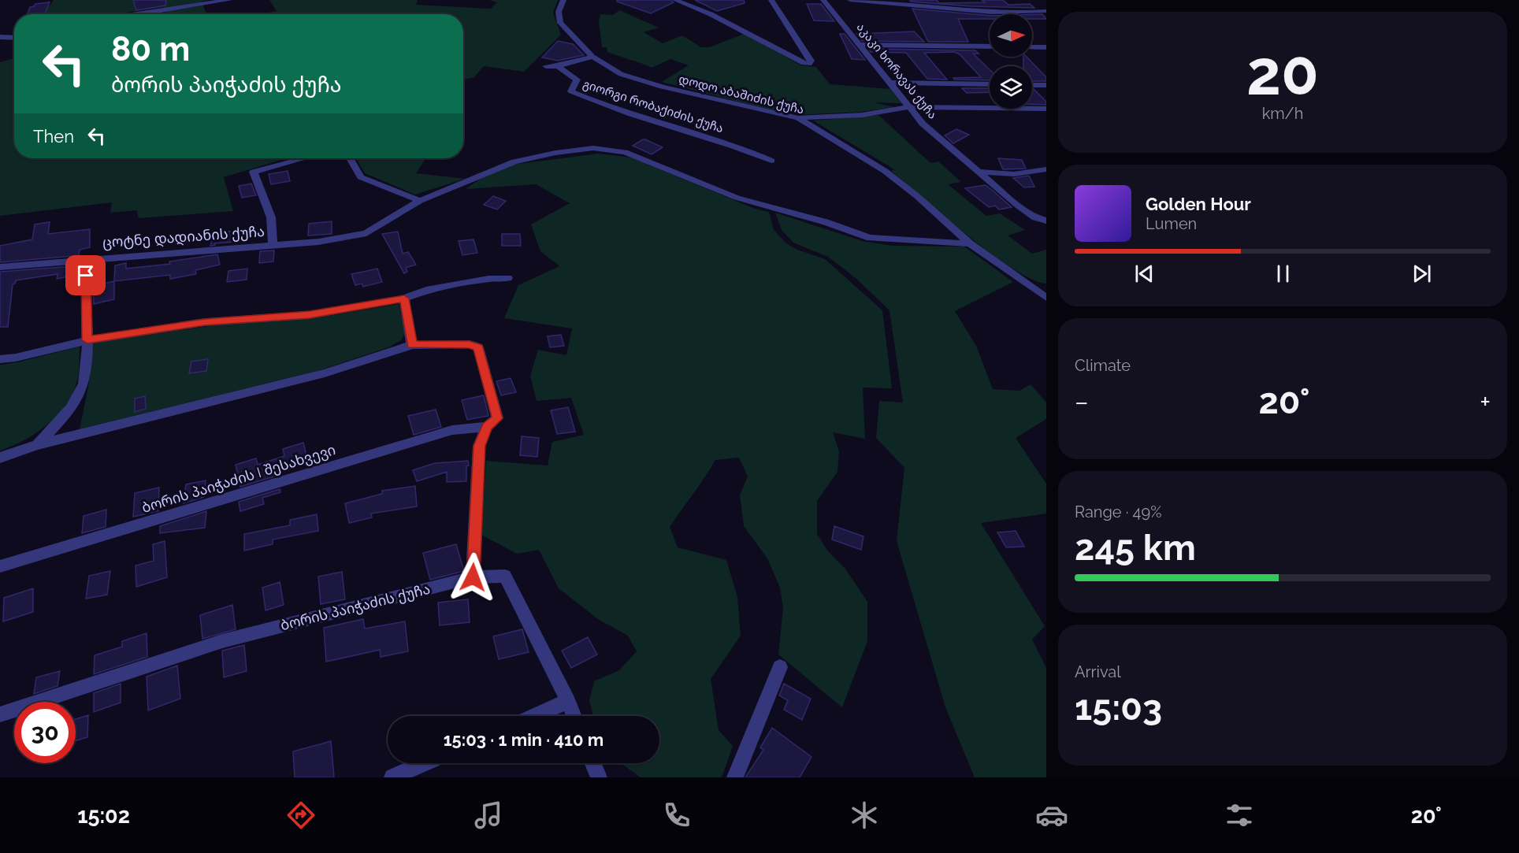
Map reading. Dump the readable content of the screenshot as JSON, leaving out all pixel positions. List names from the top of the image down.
{
  "streets": {
    "street": [
      "აკაკი ხორავას ქუჩა",
      "დოდო აბაშიძის ქუჩა",
      "გიორგი რობაქიძის ქუჩა",
      "ცოტნე დადიანის ქუჩა",
      "ბორის პაიჭაძის I შესახვევი",
      "ბორის პაიჭაძის ქუჩა"
    ]
  },
  "crossings": [
    ["დოდო აბაშიძის ქუჩა", "ცოტნე დადიანის ქუჩა"]
  ],
  "north": "right",
  "page": {
    "tile": [
      ["20", "km/h"],
      "Climate",
      ["Range · 49%", "245 km"],
      ["Arrival", "15:03"]
    ],
    "turn": ["80 m", "ბორის პაიჭაძის ქუჩა"],
    "then": "Then",
    "song": ["Golden Hour", "Lumen"],
    "heat": ["−", "20°", "+"],
    "limit": "30",
    "trip": "15:03 · 1 min · 410 m",
    "tabs": ["15:02", "20°"]
  }
}
